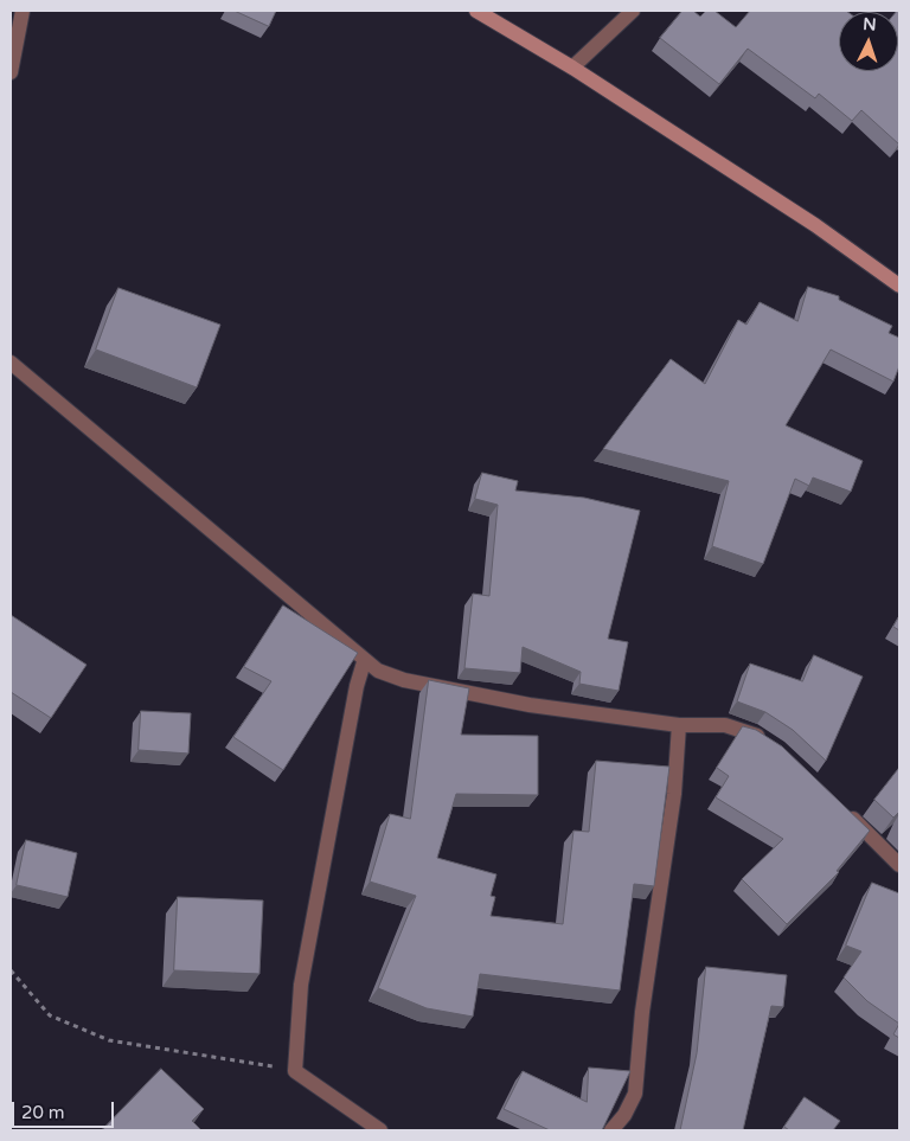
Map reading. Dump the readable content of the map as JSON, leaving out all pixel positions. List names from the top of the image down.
{
  "scale_bar": "20 m",
  "north": "top"
}
